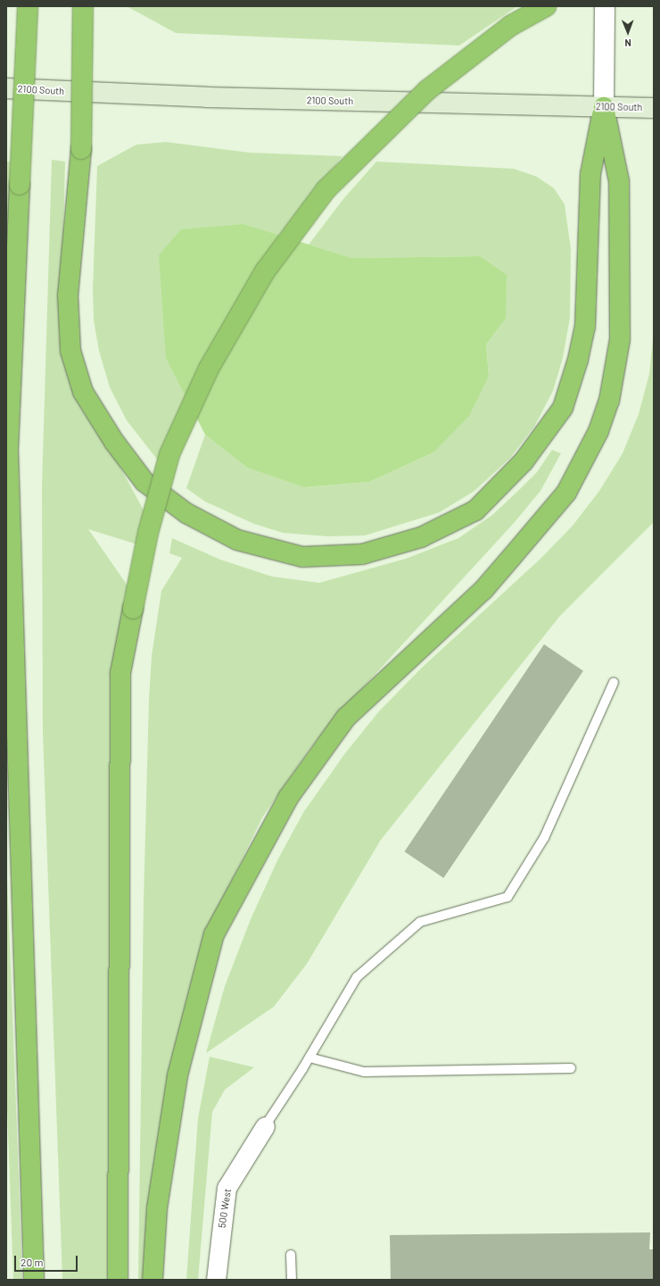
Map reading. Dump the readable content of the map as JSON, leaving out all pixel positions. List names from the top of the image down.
{
  "streets": {
    "main road": ["2100 South"],
    "street": ["500 West"]
  },
  "scale_bar": "20 m",
  "north": "bottom"
}
